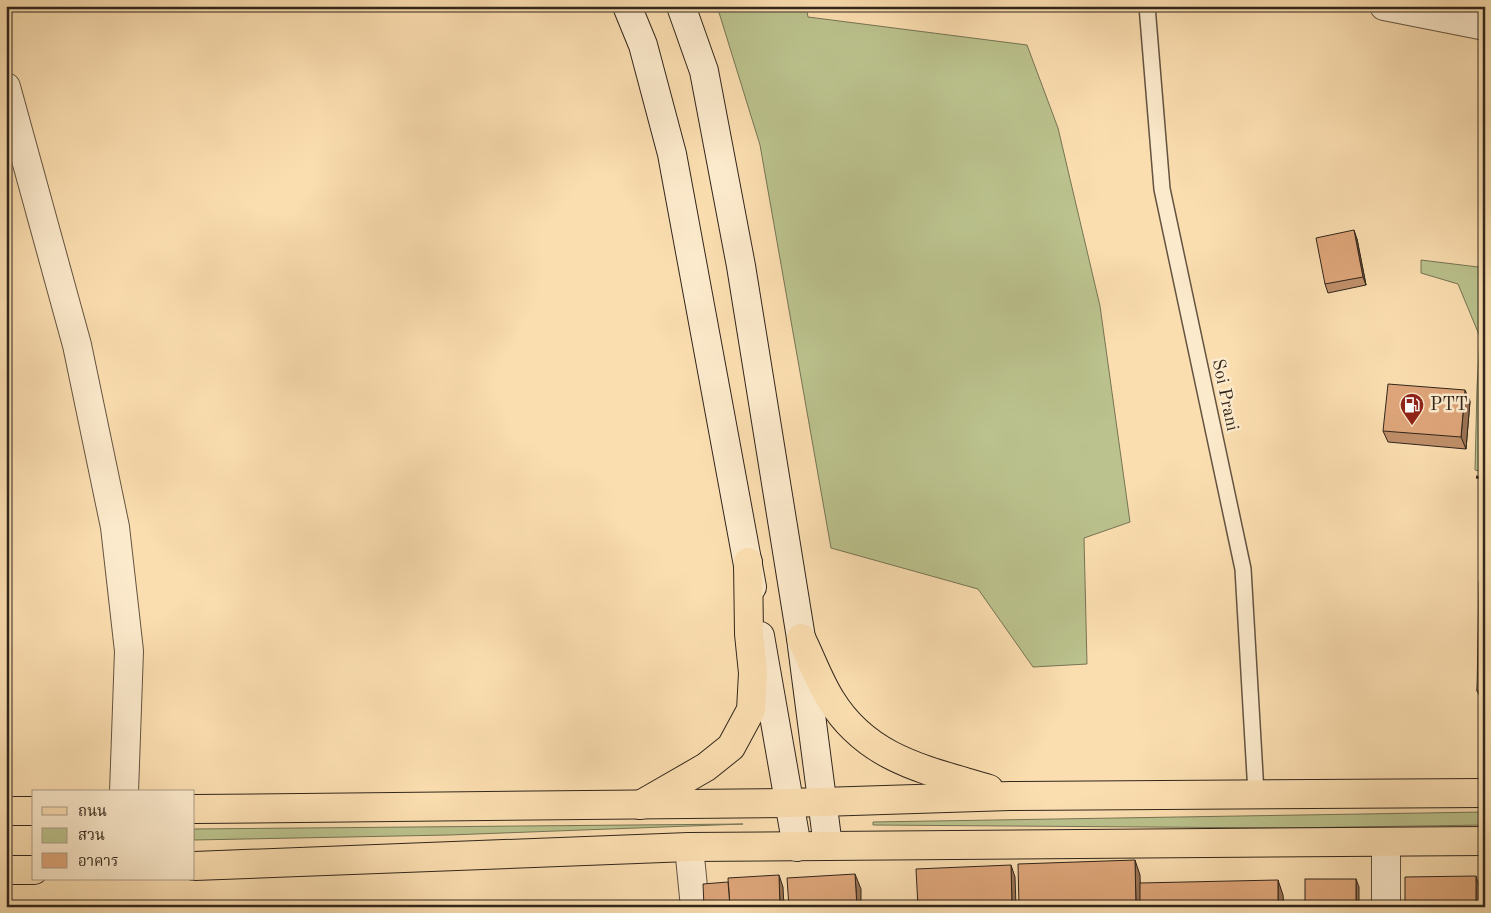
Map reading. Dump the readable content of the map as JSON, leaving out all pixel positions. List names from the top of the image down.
{
  "streets": {
    "lane": ["Soi Prani"]
  },
  "places": {
    "fuel station": ["PTT"]
  },
  "legend": ["ถนน", "สวน", "อาคาร"]
}
